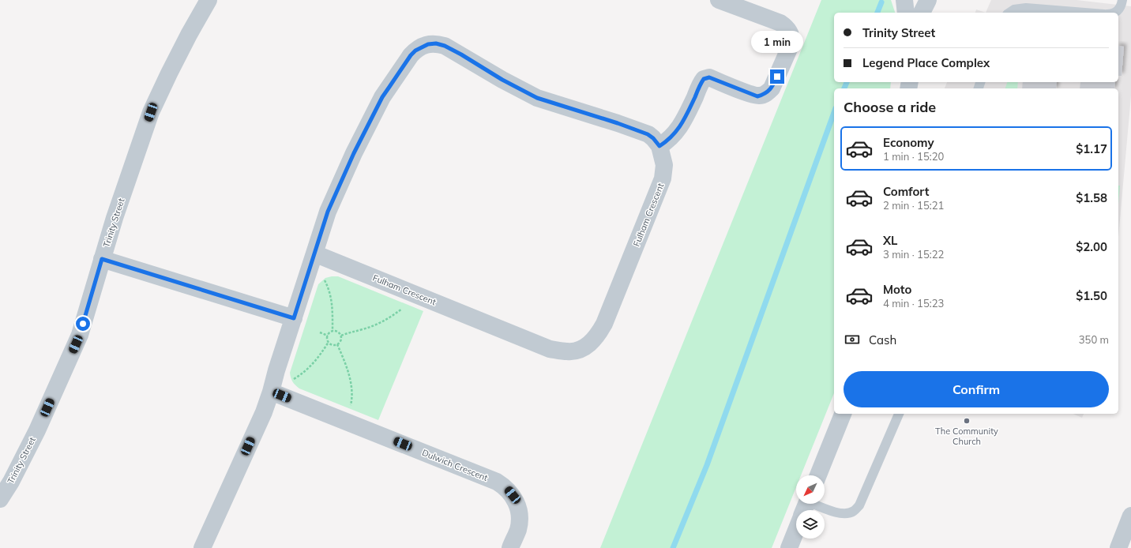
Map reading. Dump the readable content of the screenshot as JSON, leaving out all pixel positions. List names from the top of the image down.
{
  "streets": {
    "street": ["Fulham Crescent", "Trinity Street", "Dulwich Crescent"]
  },
  "places": ["The Community Church"],
  "north": "bottom left",
  "page": {
    "banner": ["Trinity Street", "Legend Place Complex"],
    "bubble": "1 min",
    "heading": "Choose a ride",
    "list": [
      {
        "name": "Economy",
        "note": "1 min · 15:20",
        "value": "$1.17"
      },
      {
        "name": "Comfort",
        "note": "2 min · 15:21",
        "value": "$1.58"
      },
      {
        "name": "XL",
        "note": "3 min · 15:22",
        "value": "$2.00"
      },
      {
        "name": "Moto",
        "note": "4 min · 15:23",
        "value": "$1.50"
      }
    ],
    "pay": ["Cash", "350 m"],
    "buttons": "Confirm"
  }
}
